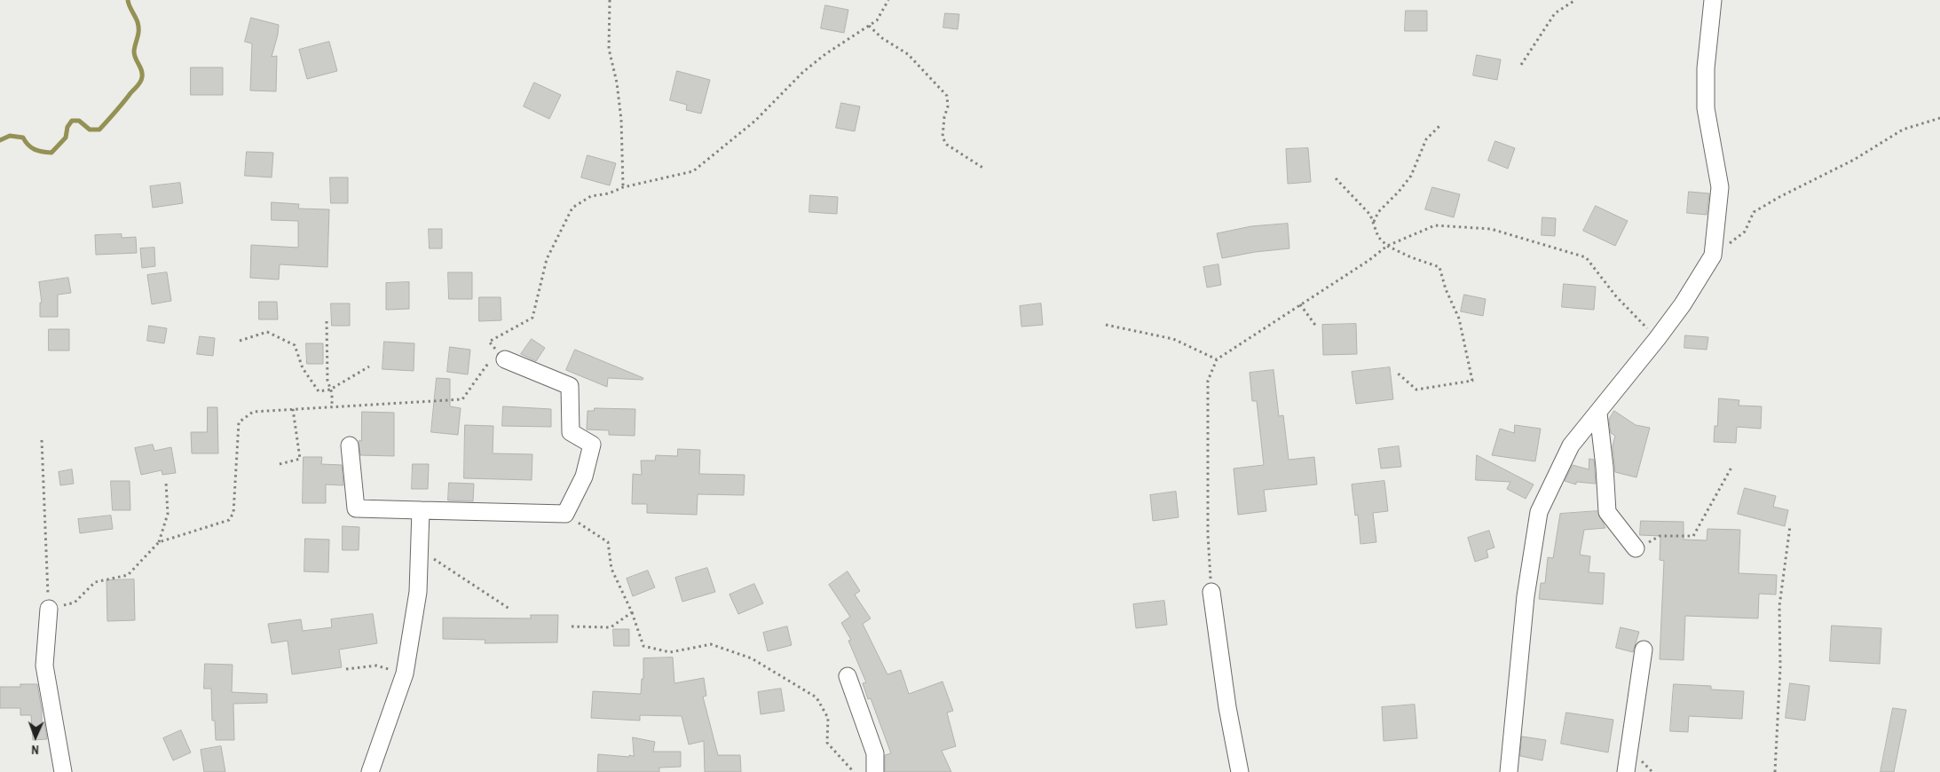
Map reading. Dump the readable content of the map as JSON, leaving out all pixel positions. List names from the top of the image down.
{
  "north": "bottom"
}
